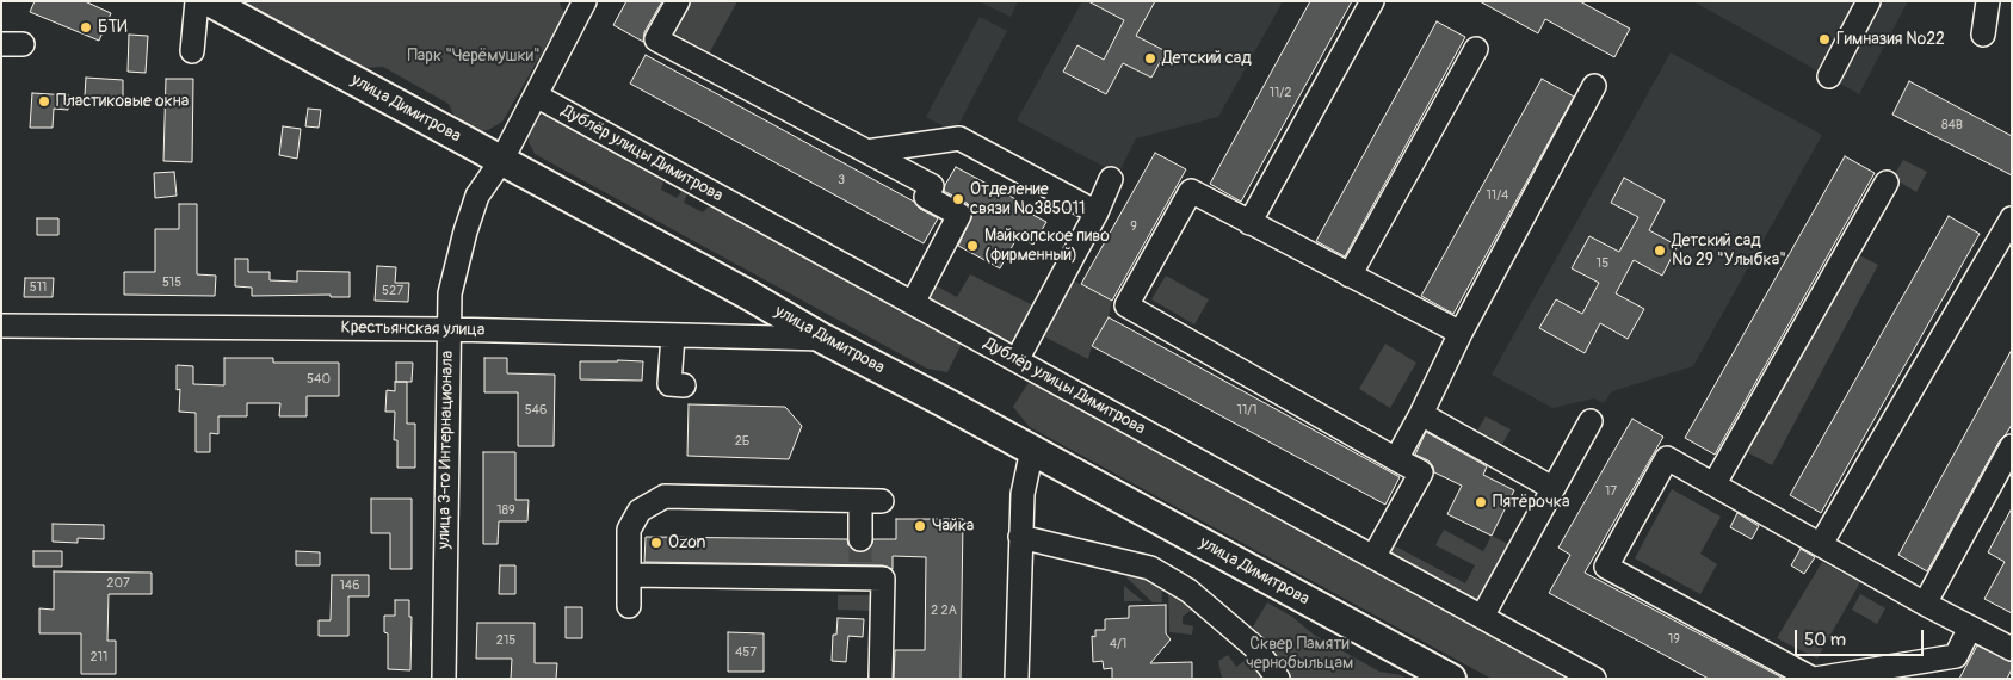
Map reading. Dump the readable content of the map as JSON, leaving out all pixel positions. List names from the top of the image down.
{
  "streets": {
    "main road": ["улица Димитрова"],
    "street": ["Дублёр улицы Димитрова", "Крестьянская улица", "улица 3-го Интернационала"]
  },
  "crossings": [
    ["улица Димитрова", "Крестьянская улица"],
    ["улица Димитрова", "улица 3-го Интернационала"],
    ["Дублёр улицы Димитрова", "улица 3-го Интернационала"],
    ["Крестьянская улица", "улица 3-го Интернационала"]
  ],
  "parks": ["Парк \"Черёмушки\"", "Сквер Памяти чернобыльцам"],
  "places": [
    "БТИ",
    "Гимназия №22",
    "Детский сад",
    "Пластиковые окна",
    "Отделение связи №385011",
    "Майкопское пиво (фирменный)",
    "Детский сад № 29 \"Улыбка\"",
    "Пятёрочка",
    "Чайка",
    "Ozon"
  ],
  "house_numbers": [
    "11/2",
    "84В",
    "3",
    "11/4",
    "9",
    "15",
    "515",
    "511",
    "527",
    "540",
    "546",
    "11/1",
    "2Б",
    "17",
    "189",
    "207",
    "146",
    "2 2А",
    "19",
    "215",
    "4/1",
    "457",
    "211"
  ],
  "scale_bar": "50 m"
}
